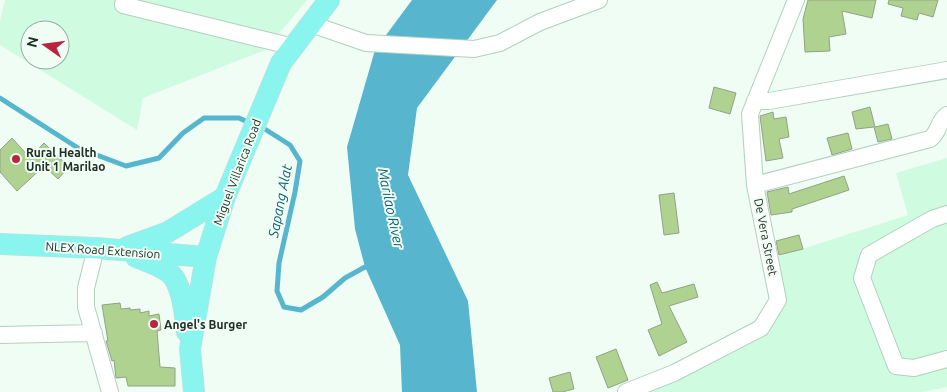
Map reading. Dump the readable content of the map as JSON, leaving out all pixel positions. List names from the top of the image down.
{
  "streets": {
    "main road": ["Miguel Villarica Road", "NLEX Road Extension"],
    "street": ["De Vera Street"]
  },
  "crossings": [
    ["Miguel Villarica Road", "NLEX Road Extension"]
  ],
  "water": ["Sapang Alat", "Marilao River"],
  "places": ["Rural Health Unit 1 Marilao", "Angel's Burger"],
  "north": "left"
}
